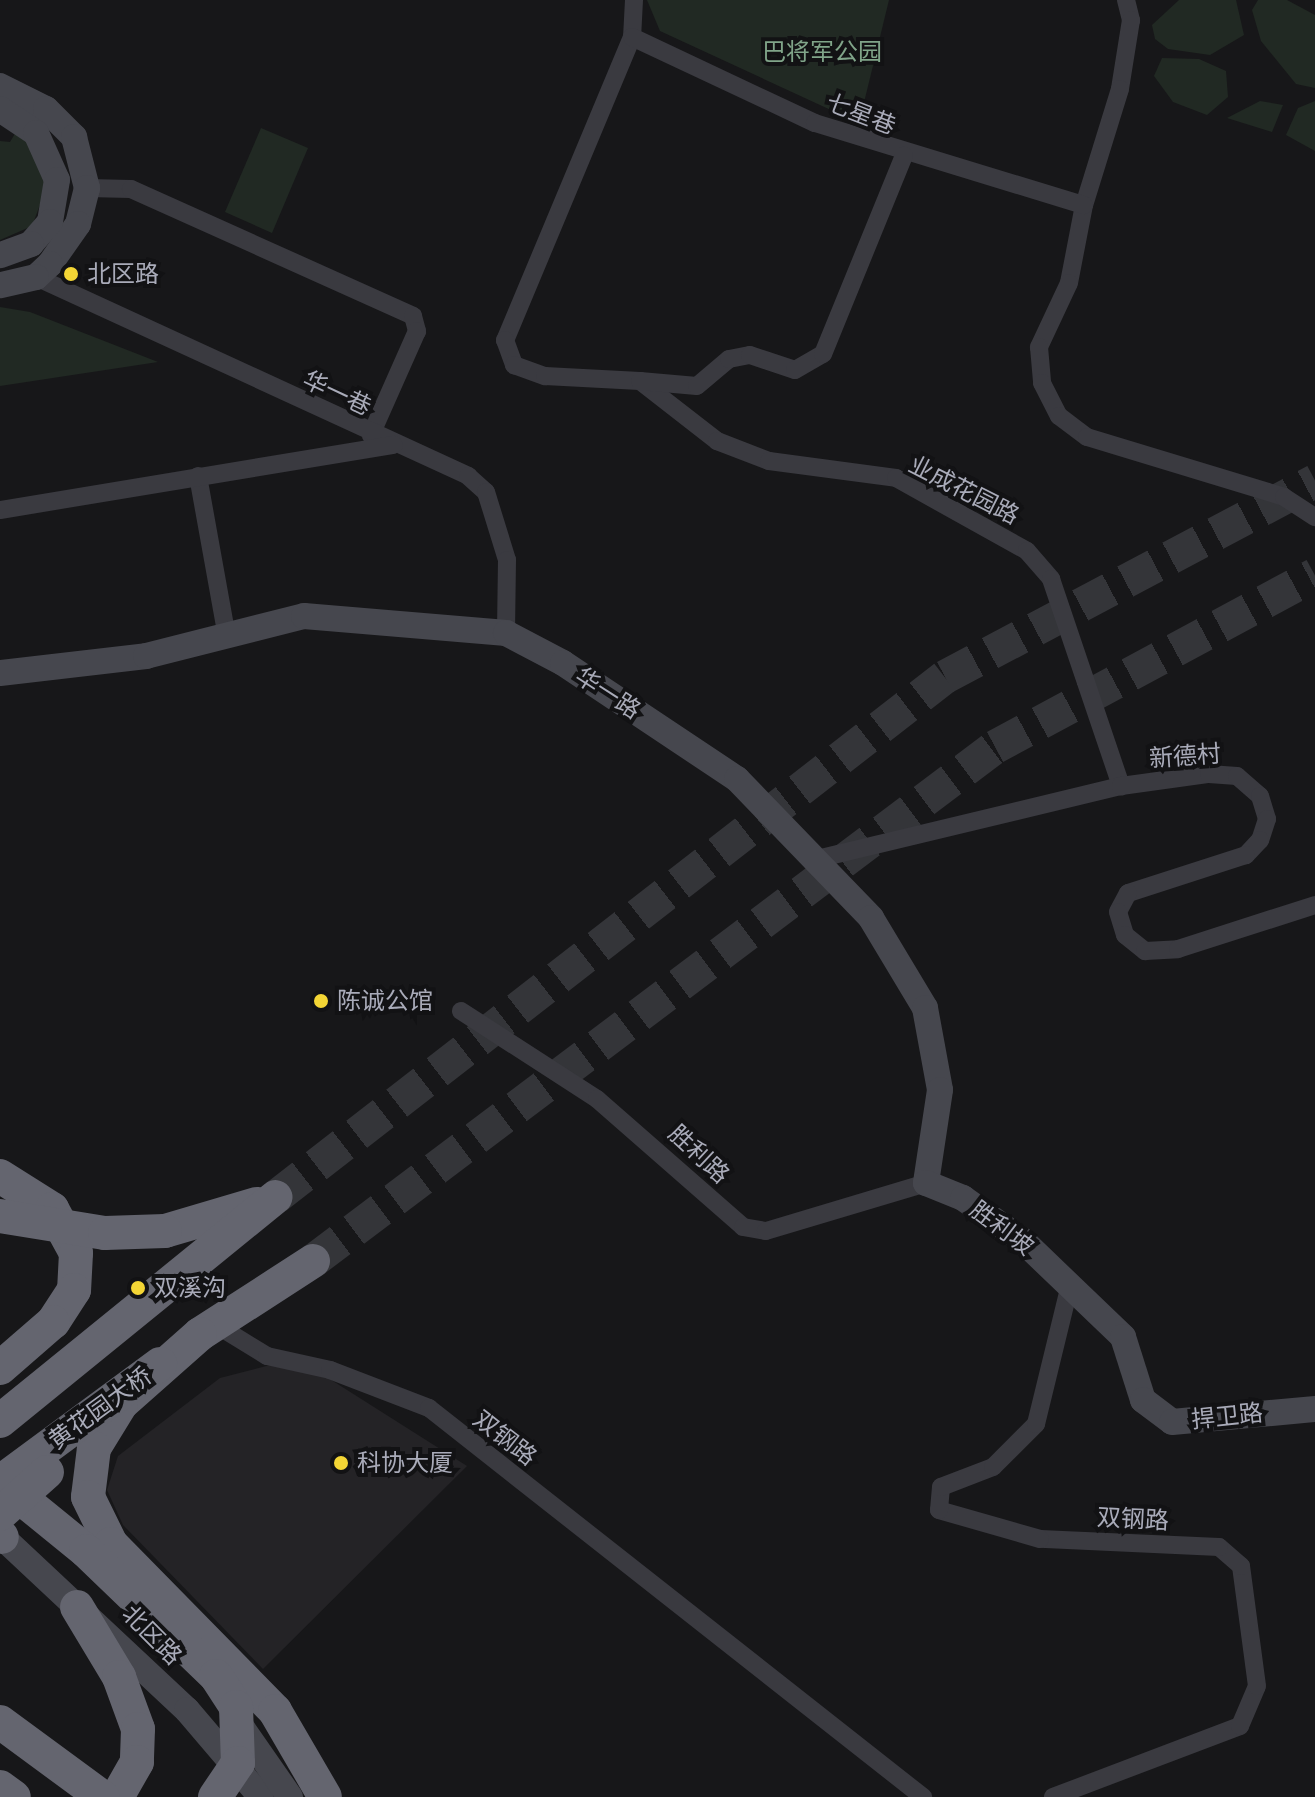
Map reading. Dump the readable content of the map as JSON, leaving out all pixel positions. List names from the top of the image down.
{
  "streets": {
    "highway": ["黄花园大桥"],
    "street": [
      "七星巷",
      "华一巷",
      "业成花园路",
      "华一路",
      "新德村",
      "胜利路",
      "胜利坡",
      "捍卫路",
      "双钢路",
      "北区路"
    ]
  },
  "crossings": [
    ["华一巷", "华一路"],
    ["业成花园路", "新德村"],
    ["华一路", "新德村"],
    ["华一路", "胜利路"],
    ["华一路", "胜利坡"],
    ["胜利路", "胜利坡"],
    ["胜利坡", "捍卫路"],
    ["胜利坡", "双钢路"],
    ["黄花园大桥", "双钢路"],
    ["黄花园大桥", "北区路"],
    ["捍卫路", "双钢路"]
  ],
  "parks": ["巴将军公园"],
  "places": [
    "北区路",
    "陈诚公馆",
    "双溪沟",
    "科协大厦"
  ]
}
